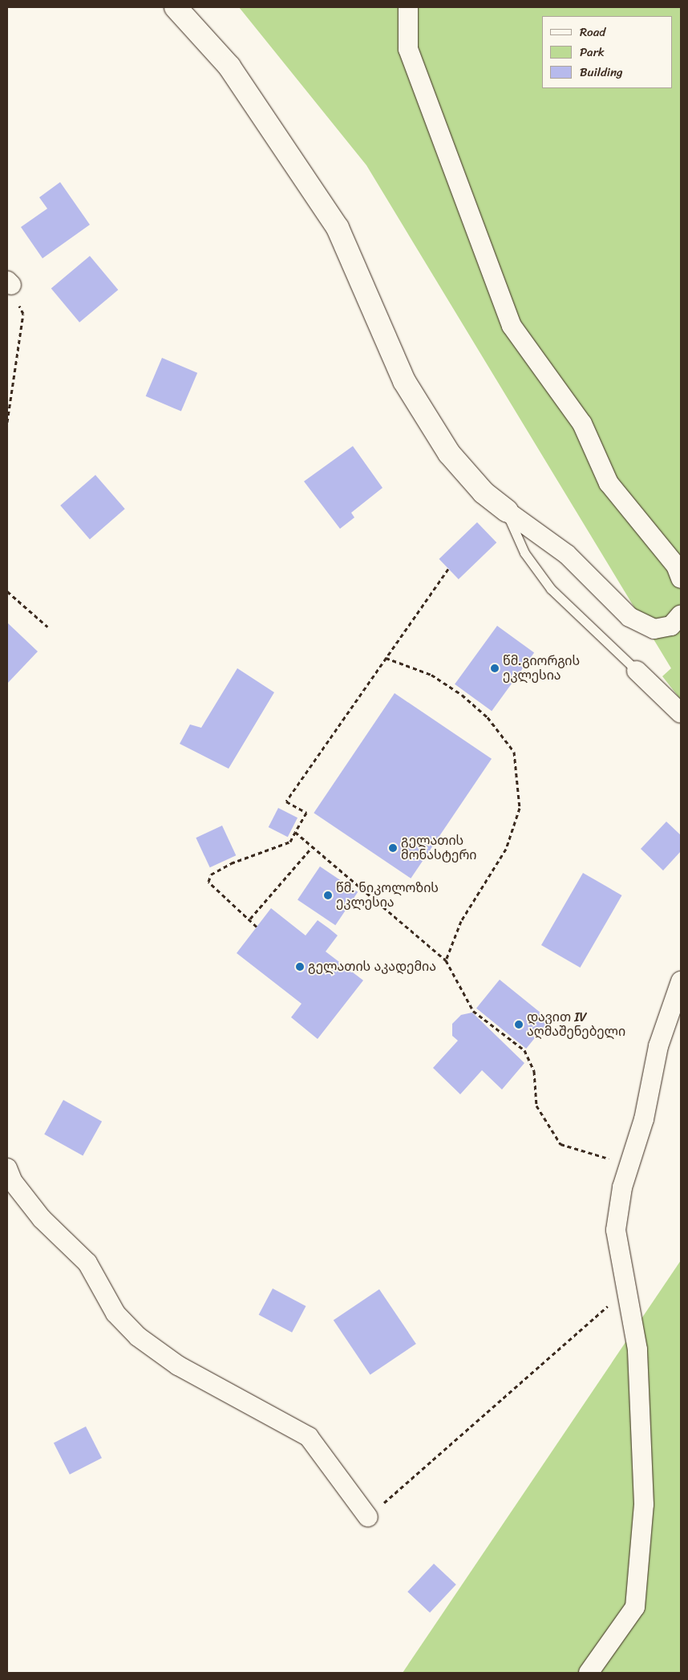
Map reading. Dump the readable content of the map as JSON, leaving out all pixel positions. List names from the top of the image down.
{
  "places": [
    "წმ.გიორგის ეკლესია",
    "გელათის მონასტერი",
    "წმ. ნიკოლოზის ეკლესია",
    "გელათის აკადემია",
    "დავით IV აღმაშენებელი"
  ],
  "legend": ["Road", "Park", "Building"]
}
